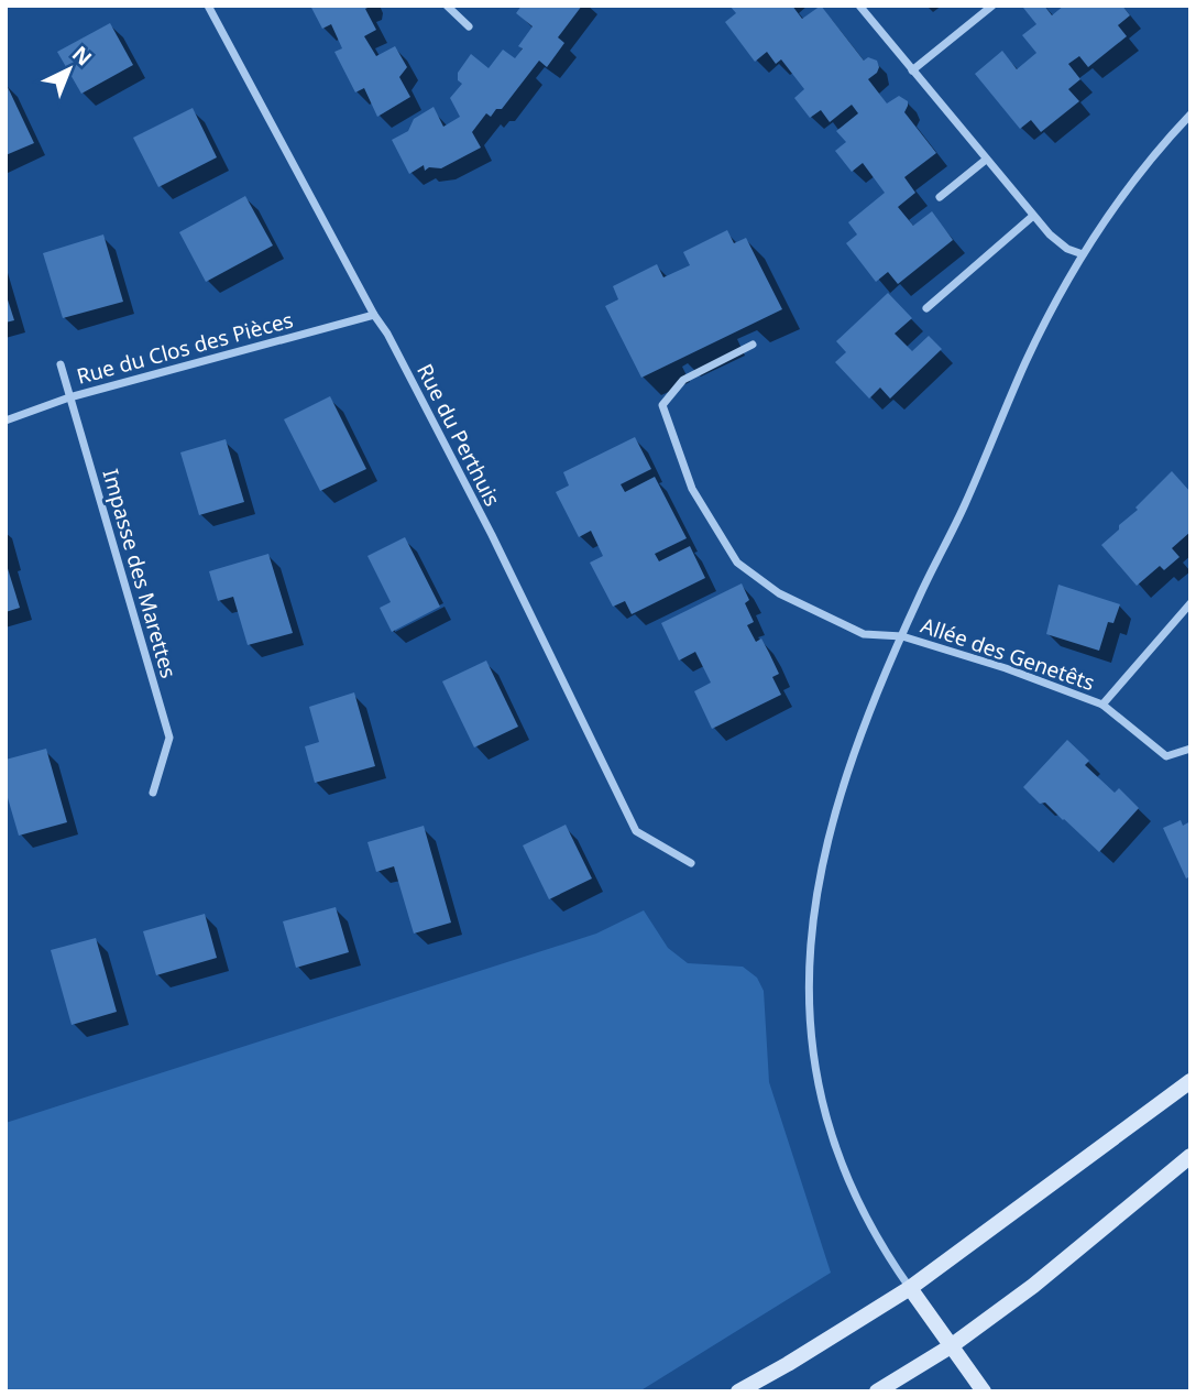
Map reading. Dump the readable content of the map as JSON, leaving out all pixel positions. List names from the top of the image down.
{
  "streets": {
    "street": [
      "Rue du Clos des Pièces",
      "Rue du Perthuis",
      "Impasse des Marettes",
      "Allée des Genetêts"
    ]
  },
  "crossings": [
    ["Rue du Clos des Pièces", "Rue du Perthuis"],
    ["Rue du Clos des Pièces", "Impasse des Marettes"]
  ],
  "north": "top right"
}
